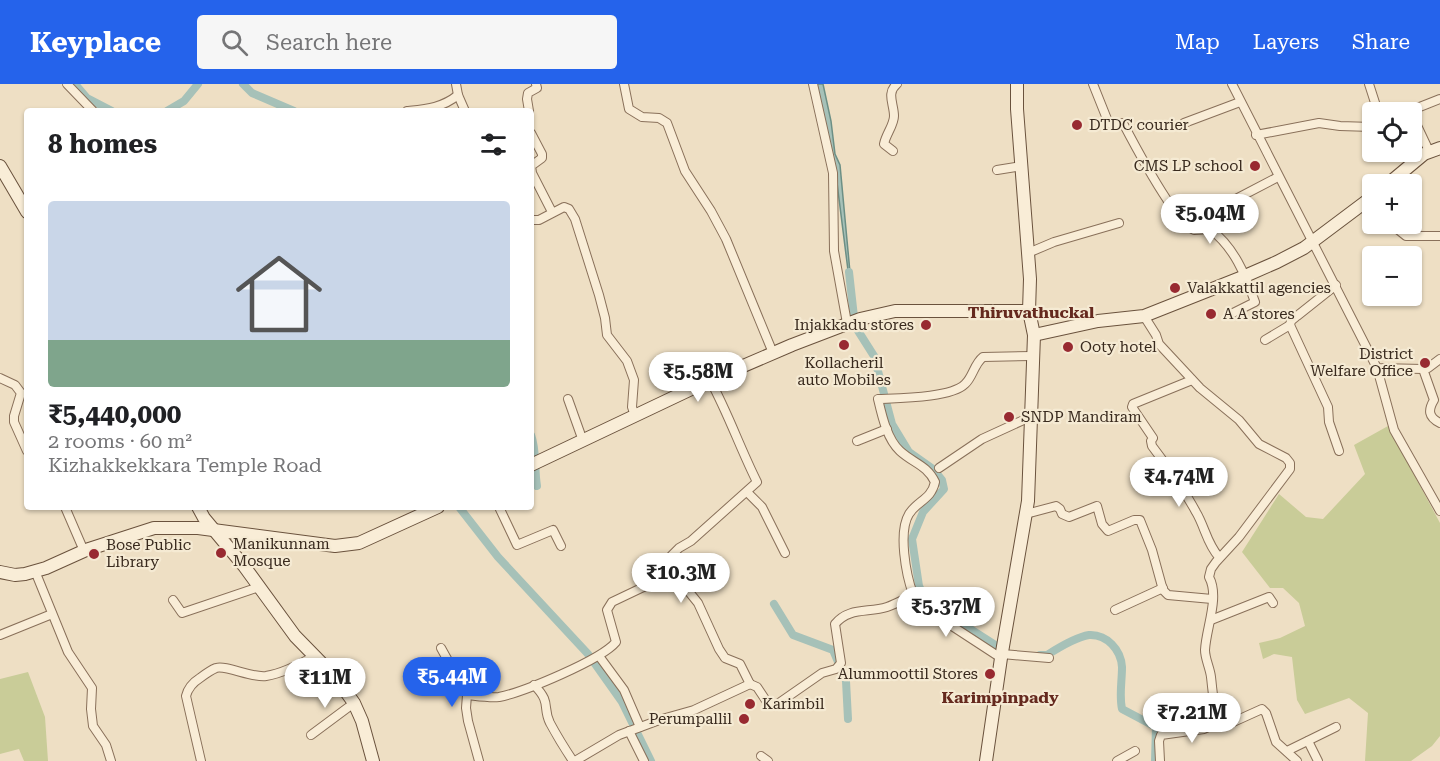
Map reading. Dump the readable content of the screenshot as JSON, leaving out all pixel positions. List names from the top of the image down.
{
  "districts": ["Thiruvathuckal", "Karimpinpady"],
  "places": [
    "DTDC courier",
    "CMS LP school",
    "Valakkattil agencies",
    "A A stores",
    "Injakkadu stores",
    "Kollacheril auto Mobiles",
    "Ooty hotel",
    "District Welfare Office",
    "SNDP Mandiram",
    "Manikunnam Mosque",
    "Bose Public Library",
    "Alummoottil Stores",
    "Karimbil",
    "Perumpallil"
  ],
  "page": {
    "header": "Keyplace",
    "search": "Search here",
    "nav": ["Map", "Layers", "Share"],
    "map_buttons": ["+", "−"],
    "heading": "8 homes",
    "list": [
      {
        "name": "₹5,440,000",
        "note": "2 rooms · 60 m² · Kizhakkekkara Temple Road"
      }
    ],
    "price": [
      "₹5.04M",
      "₹5.58M",
      "₹4.74M",
      "₹10.3M",
      "₹5.37M",
      "₹5.44M",
      "₹11M",
      "₹7.21M"
    ]
  }
}
